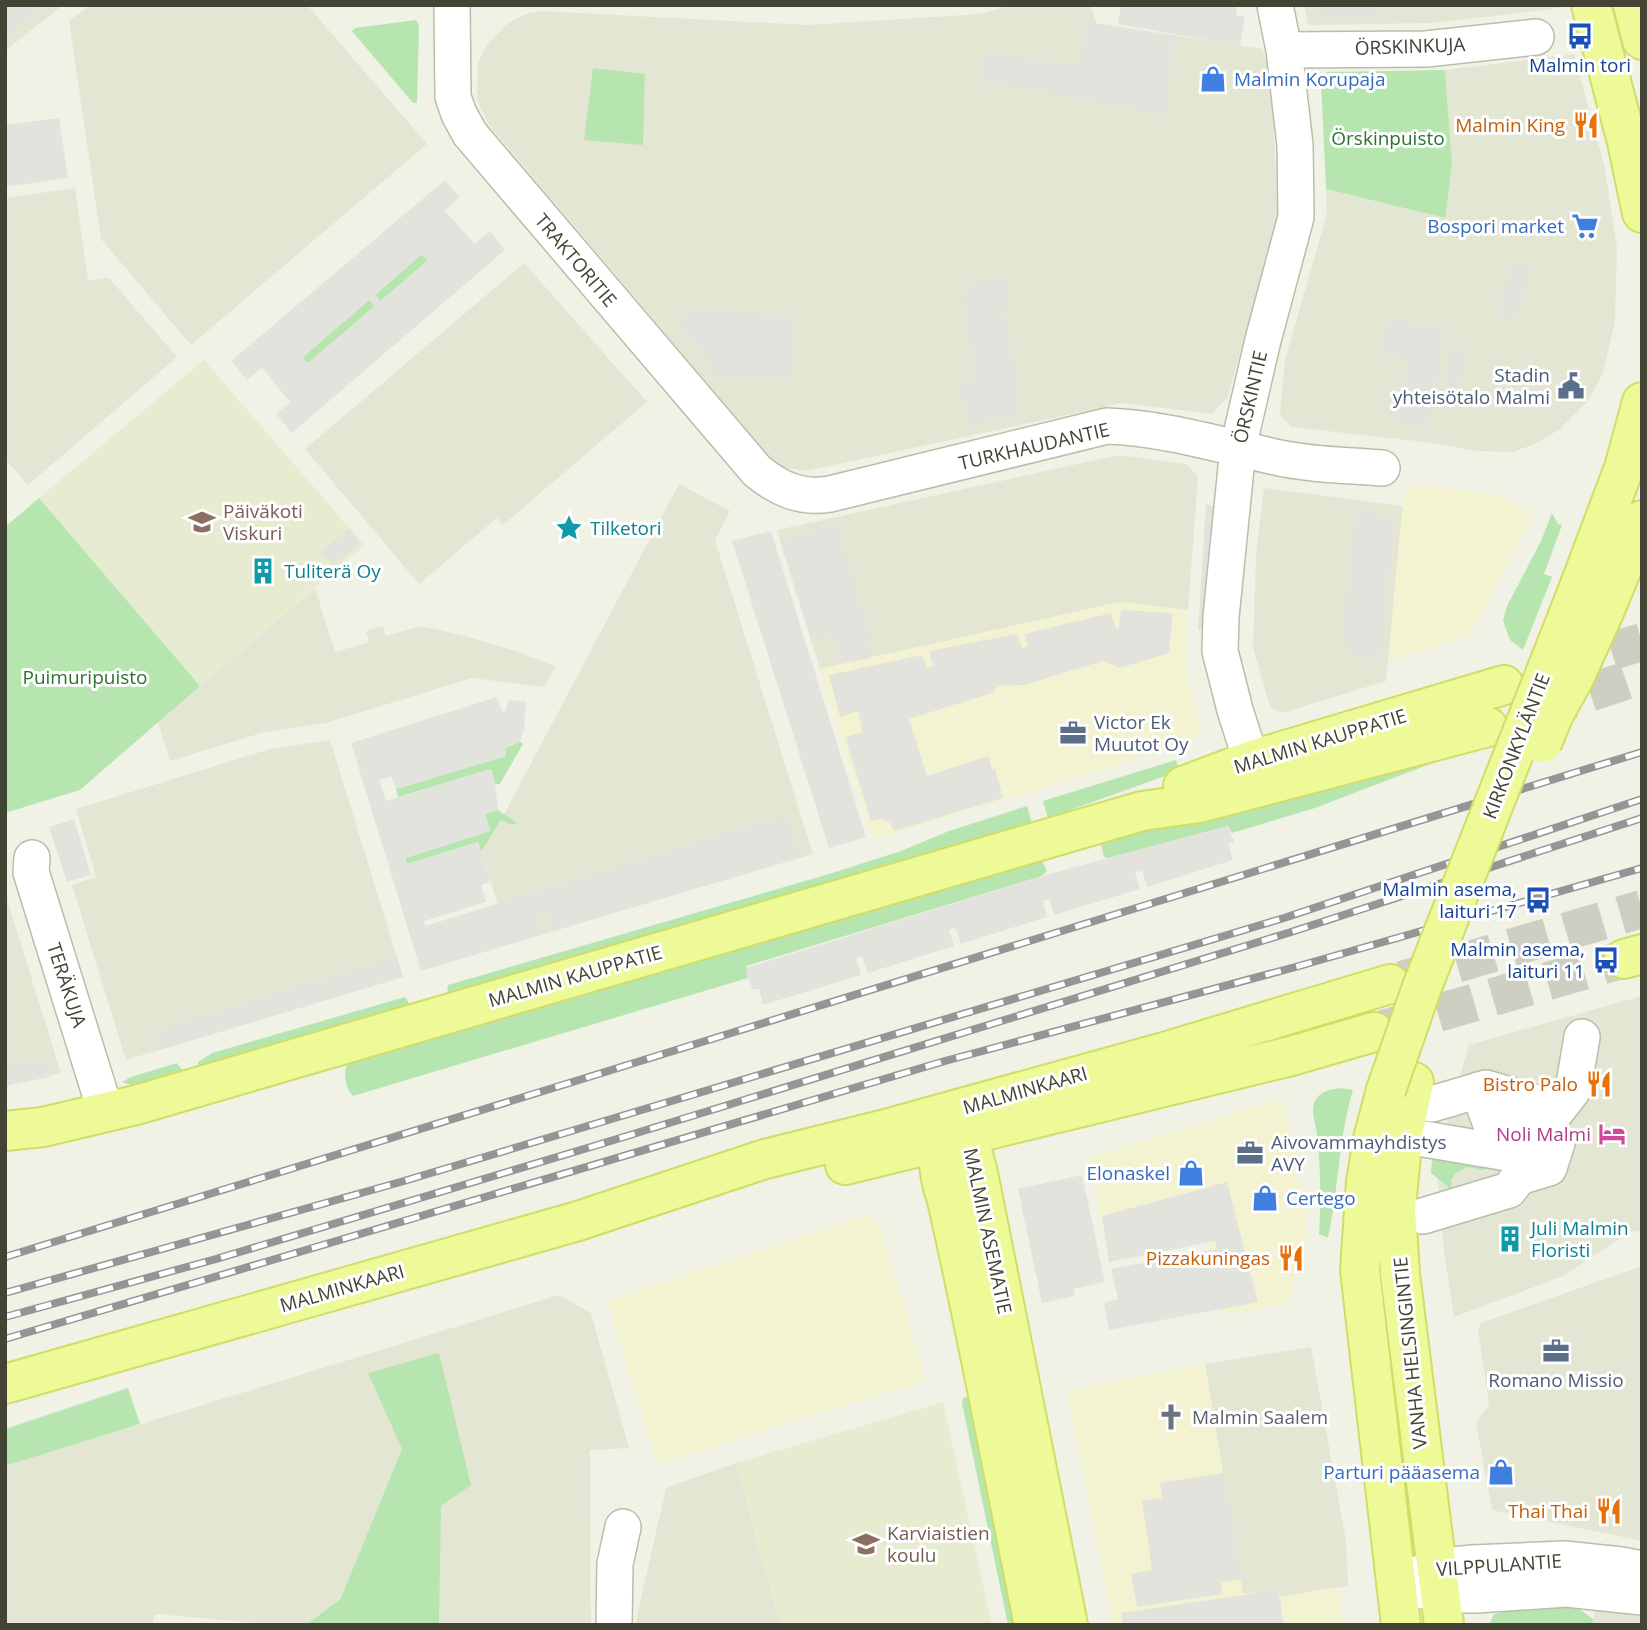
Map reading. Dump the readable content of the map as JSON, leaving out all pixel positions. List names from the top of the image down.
{
  "streets": {
    "main road": [
      "MALMIN KAUPPATIE",
      "KIRKONKYLÄNTIE",
      "MALMINKAARI",
      "MALMIN ASEMATIE",
      "VANHA HELSINGINTIE"
    ],
    "street": [
      "ÖRSKINKUJA",
      "TRAKTORITIE",
      "ÖRSKINTIE",
      "TURKHAUDANTIE",
      "TERÄKUJA",
      "VILPPULANTIE"
    ]
  },
  "crossings": [
    ["ÖRSKINKUJA", "ÖRSKINTIE"],
    ["TRAKTORITIE", "TURKHAUDANTIE"],
    ["ÖRSKINTIE", "TURKHAUDANTIE"],
    ["ÖRSKINTIE", "MALMIN KAUPPATIE"],
    ["MALMIN KAUPPATIE", "TERÄKUJA"],
    ["KIRKONKYLÄNTIE", "VANHA HELSINGINTIE"],
    ["MALMINKAARI", "MALMIN ASEMATIE"],
    ["VANHA HELSINGINTIE", "VILPPULANTIE"]
  ],
  "parks": ["Örskinpuisto", "Puimuripuisto"],
  "places": {
    "bus stop": ["Malmin tori", "Malmin asema, laituri 17", "Malmin asema, laituri 11"],
    "shop": [
      "Malmin Korupaja",
      "Elonaskel",
      "Certego",
      "Parturi pääasema"
    ],
    "restaurant": [
      "Malmin King",
      "Bistro Palo",
      "Pizzakuningas",
      "Thai Thai"
    ],
    "supermarket": ["Bospori market"],
    "public building": ["Stadin yhteisötalo Malmi"],
    "school or university": ["Päiväkoti Viskuri", "Karviaistien koulu"],
    "place": ["Tilketori"],
    "building": ["Tuliterä Oy", "Juli Malmin Floristi"],
    "office": ["Victor Ek Muutot Oy", "Aivovammayhdistys AVY", "Romano Missio"],
    "hotel": ["Noli Malmi"],
    "church": ["Malmin Saalem"]
  }
}
